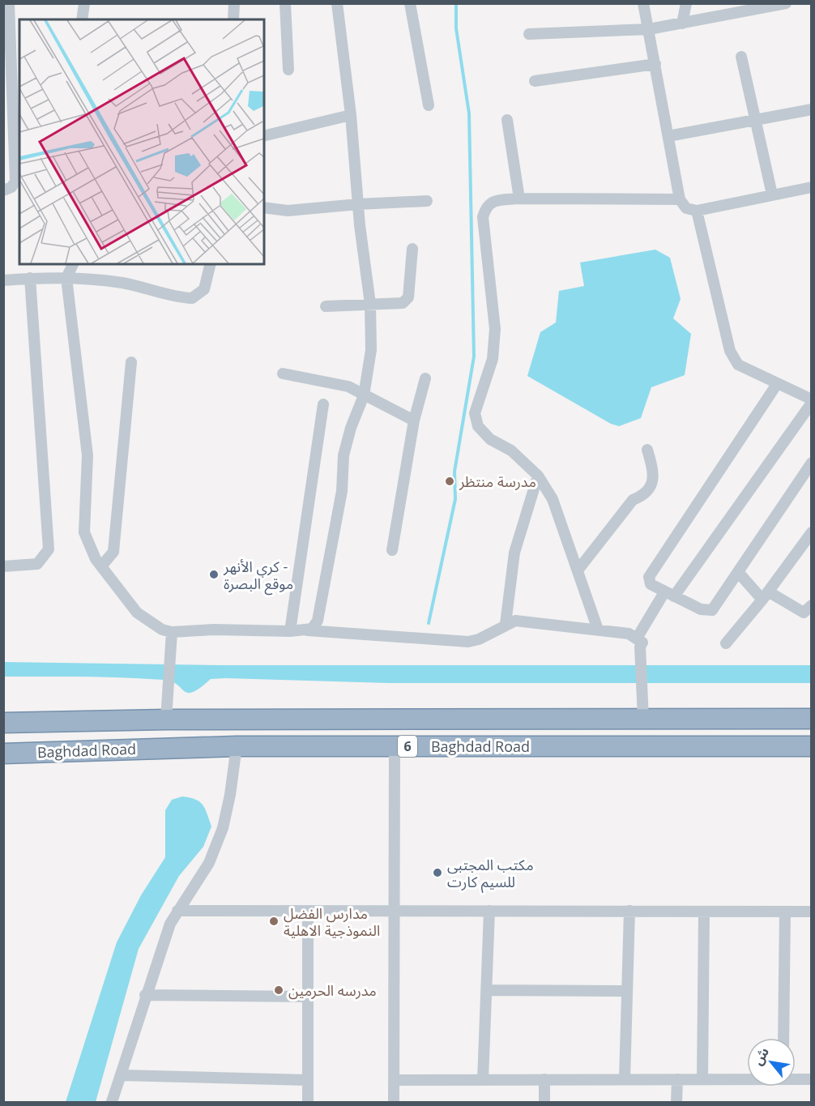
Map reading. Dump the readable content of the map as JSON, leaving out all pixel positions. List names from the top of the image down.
{
  "streets": {
    "highway": ["6", "Baghdad Road"]
  },
  "places": [
    "مدرسة منتظر",
    "كري الأنهر - موقع البصرة",
    "مكتب المجتبى للسيم كارت",
    "مدارس الفضل النموذجية الاهلية",
    "مدرسه الحرمين"
  ],
  "north": "top left"
}
